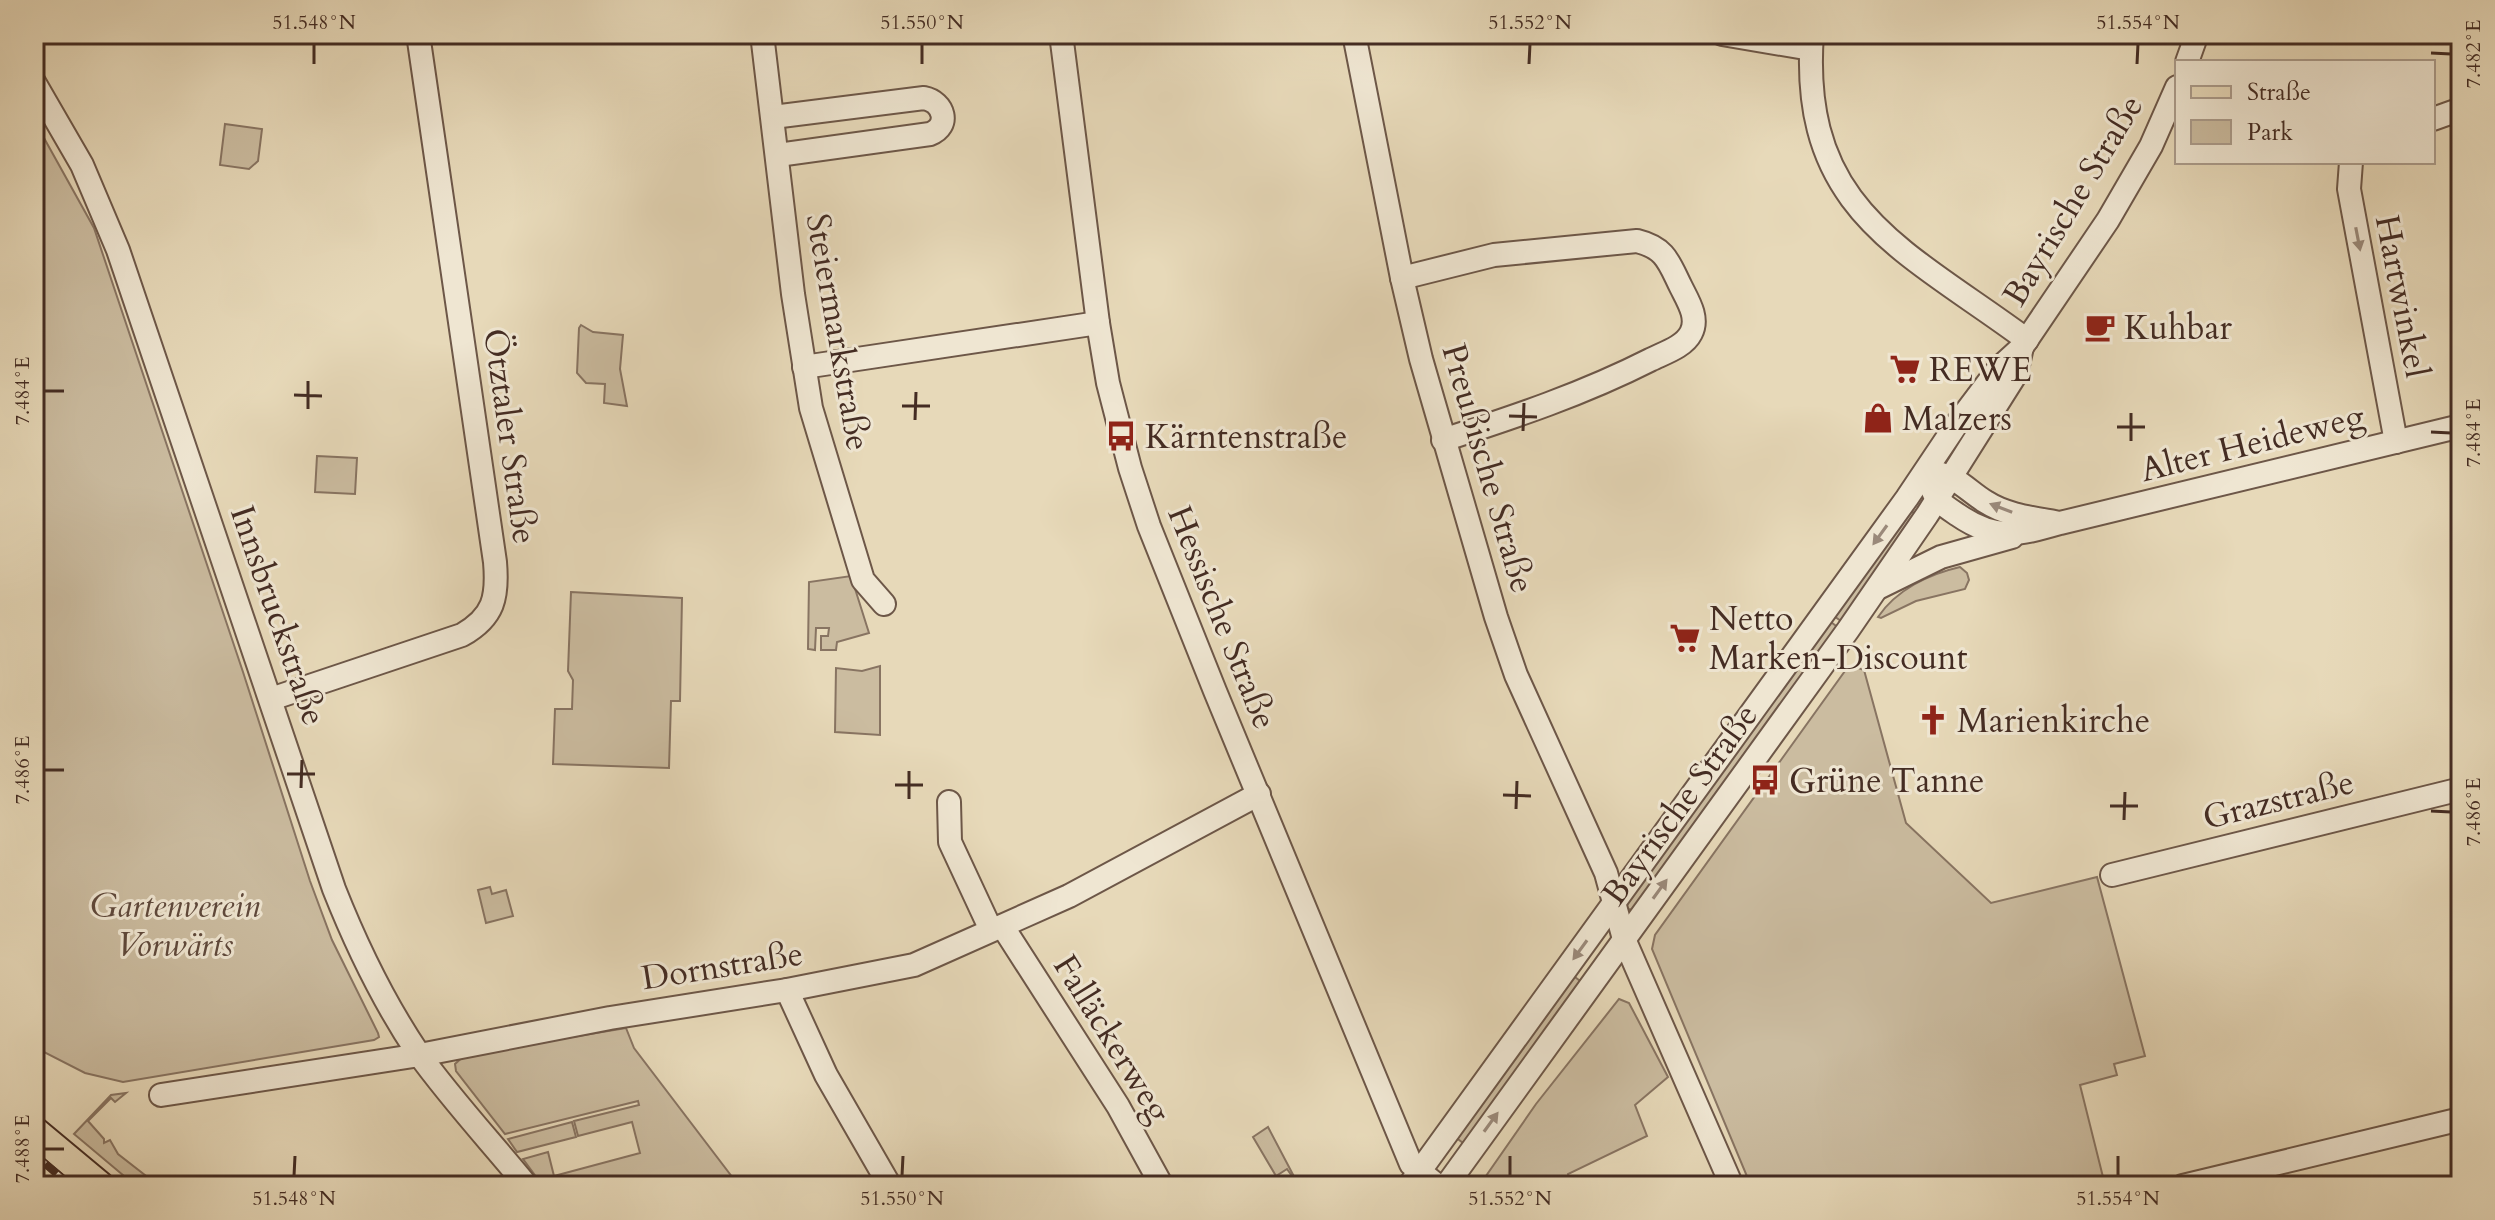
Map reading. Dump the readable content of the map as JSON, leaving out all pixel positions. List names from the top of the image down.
{
  "streets": {
    "street": [
      "Bayrische Straße",
      "Hartwinkel",
      "Steiermarkstraße",
      "Ötztaler Straße",
      "Alter Heideweg",
      "Preußische Straße",
      "Innsbruckstraße",
      "Hessische Straße",
      "Grazstraße",
      "Dornstraße",
      "Falläckerweg"
    ]
  },
  "crossings": [
    ["Bayrische Straße", "Alter Heideweg"],
    ["Bayrische Straße", "Preußische Straße"],
    ["Bayrische Straße", "Hessische Straße"],
    ["Hartwinkel", "Alter Heideweg"],
    ["Ötztaler Straße", "Innsbruckstraße"],
    ["Innsbruckstraße", "Dornstraße"],
    ["Hessische Straße", "Dornstraße"],
    ["Dornstraße", "Falläckerweg"]
  ],
  "one_way": ["Hartwinkel"],
  "parks": ["Gartenverein Vorwärts"],
  "places": {
    "cafe": ["Kuhbar"],
    "supermarket": ["REWE", "Netto Marken-Discount"],
    "shop": ["Malzers"],
    "bus stop": ["Kärntenstraße", "Grüne Tanne"],
    "church": ["Marienkirche"]
  },
  "legend": ["Straße", "Park"],
  "coordinates": [
    "51.548°N",
    "51.550°N",
    "51.552°N",
    "51.554°N",
    "7.482°E",
    "7.484°E",
    "7.486°E",
    "7.488°E"
  ]
}
